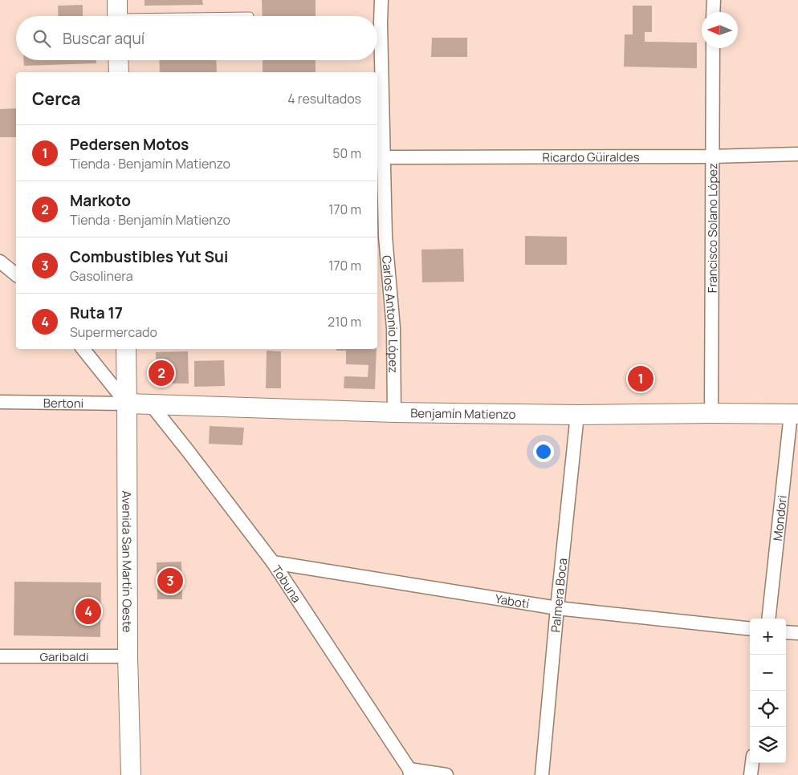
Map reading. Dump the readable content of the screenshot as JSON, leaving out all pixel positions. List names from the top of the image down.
{
  "streets": {
    "main road": ["Benjamín Matienzo", "Avenida San Martín Oeste"],
    "street": [
      "Ricardo Güiraldes",
      "Francisco Solano López",
      "Carlos Antonio López",
      "Bertoni",
      "Mondori",
      "Tobuna",
      "Palmera Boca",
      "Yabotí",
      "Garibaldi"
    ]
  },
  "crossings": [
    ["Ricardo Güiraldes", "Francisco Solano López"],
    ["Ricardo Güiraldes", "Carlos Antonio López"],
    ["Francisco Solano López", "Benjamín Matienzo"],
    ["Carlos Antonio López", "Benjamín Matienzo"],
    ["Bertoni", "Benjamín Matienzo"],
    ["Bertoni", "Avenida San Martín Oeste"],
    ["Benjamín Matienzo", "Mondori"],
    ["Benjamín Matienzo", "Avenida San Martín Oeste"],
    ["Benjamín Matienzo", "Tobuna"],
    ["Benjamín Matienzo", "Palmera Boca"],
    ["Avenida San Martín Oeste", "Garibaldi"],
    ["Tobuna", "Yabotí"],
    ["Palmera Boca", "Yabotí"]
  ],
  "north": "left",
  "page": {
    "search": "Buscar aquí",
    "heading": ["Cerca", "4 resultados"],
    "list": [
      {
        "mark": "1",
        "name": "Pedersen Motos",
        "note": "Tienda · Benjamín Matienzo",
        "value": "50 m"
      },
      {
        "mark": "2",
        "name": "Markoto",
        "note": "Tienda · Benjamín Matienzo",
        "value": "170 m"
      },
      {
        "mark": "3",
        "name": "Combustibles Yut Sui",
        "note": "Gasolinera",
        "value": "170 m"
      },
      {
        "mark": "4",
        "name": "Ruta 17",
        "note": "Supermercado",
        "value": "210 m"
      }
    ],
    "pins": [
      "2",
      "1",
      "3",
      "4"
    ],
    "map_buttons": ["+", "−"]
  }
}
